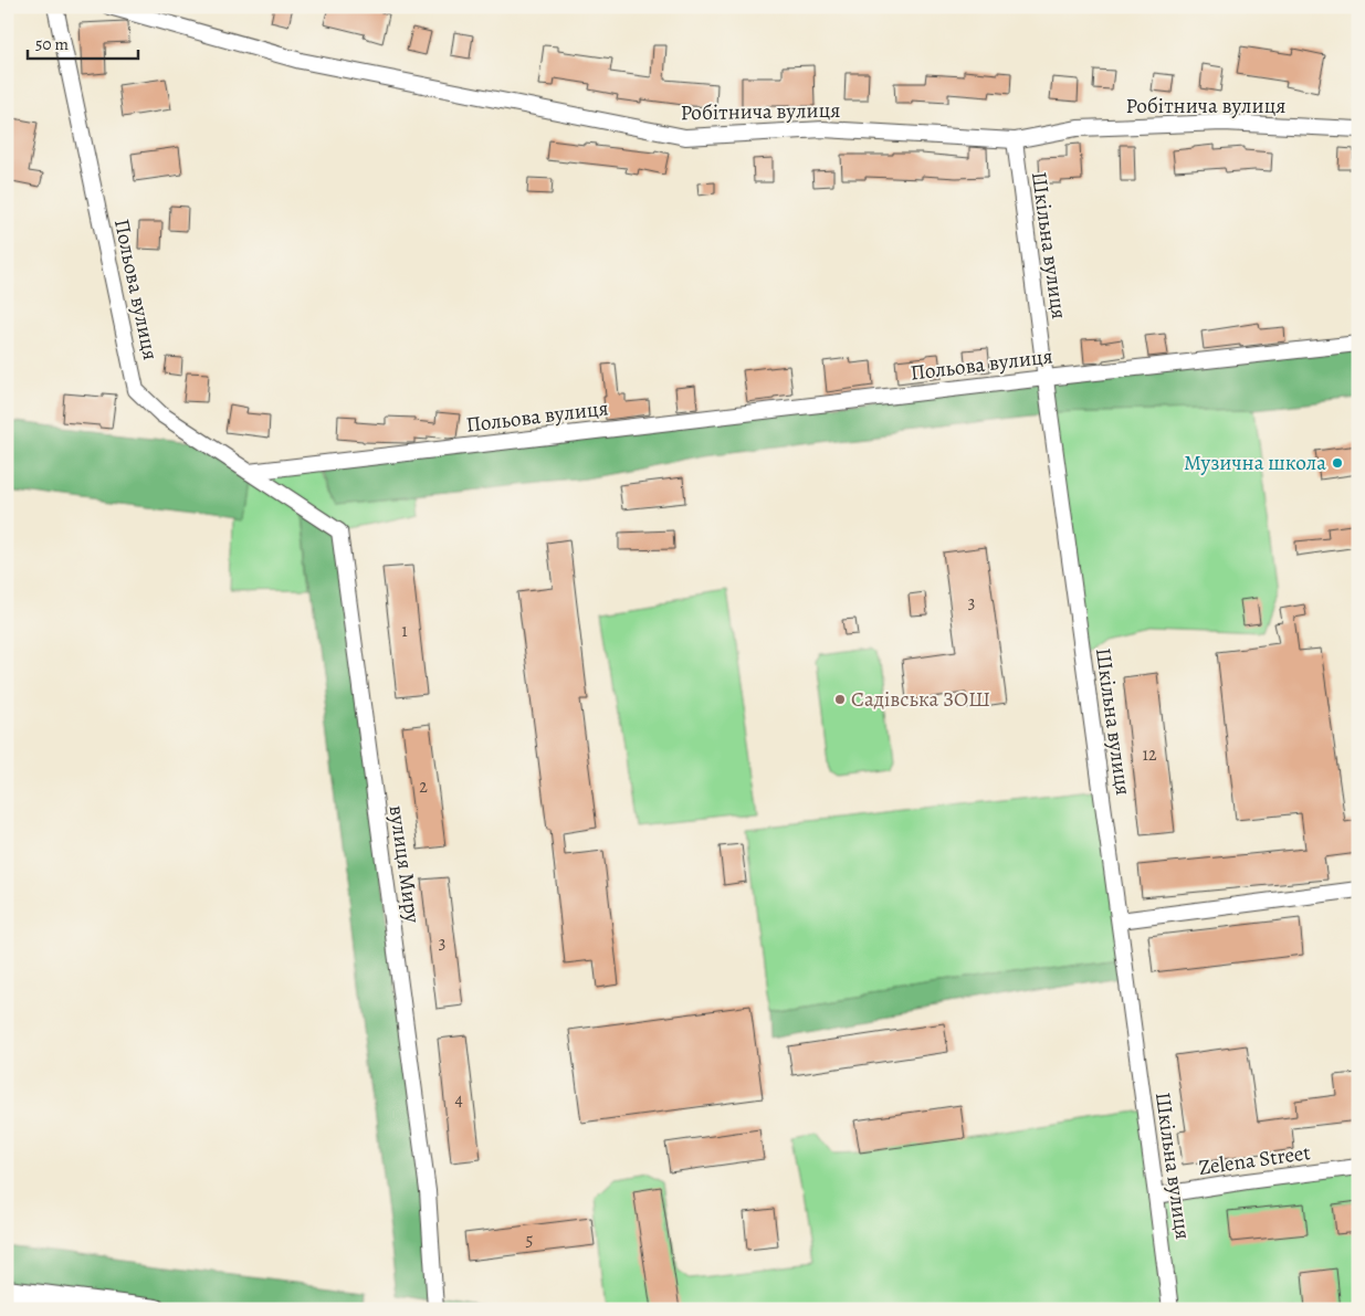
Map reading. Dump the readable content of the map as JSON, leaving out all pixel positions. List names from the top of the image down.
{
  "streets": {
    "street": [
      "Робітнича вулиця",
      "Шкільна вулиця",
      "Польова вулиця",
      "вулиця Миру",
      "Zelena Street"
    ]
  },
  "crossings": [
    ["Робітнича вулиця", "Шкільна вулиця"],
    ["Шкільна вулиця", "Польова вулиця"],
    ["Шкільна вулиця", "Zelena Street"],
    ["Польова вулиця", "вулиця Миру"]
  ],
  "places": ["Музична школа", "Садівська ЗОШ"],
  "house_numbers": [
    "3",
    "1",
    "12",
    "2",
    "3",
    "4",
    "5"
  ],
  "scale_bar": "50 m"
}
